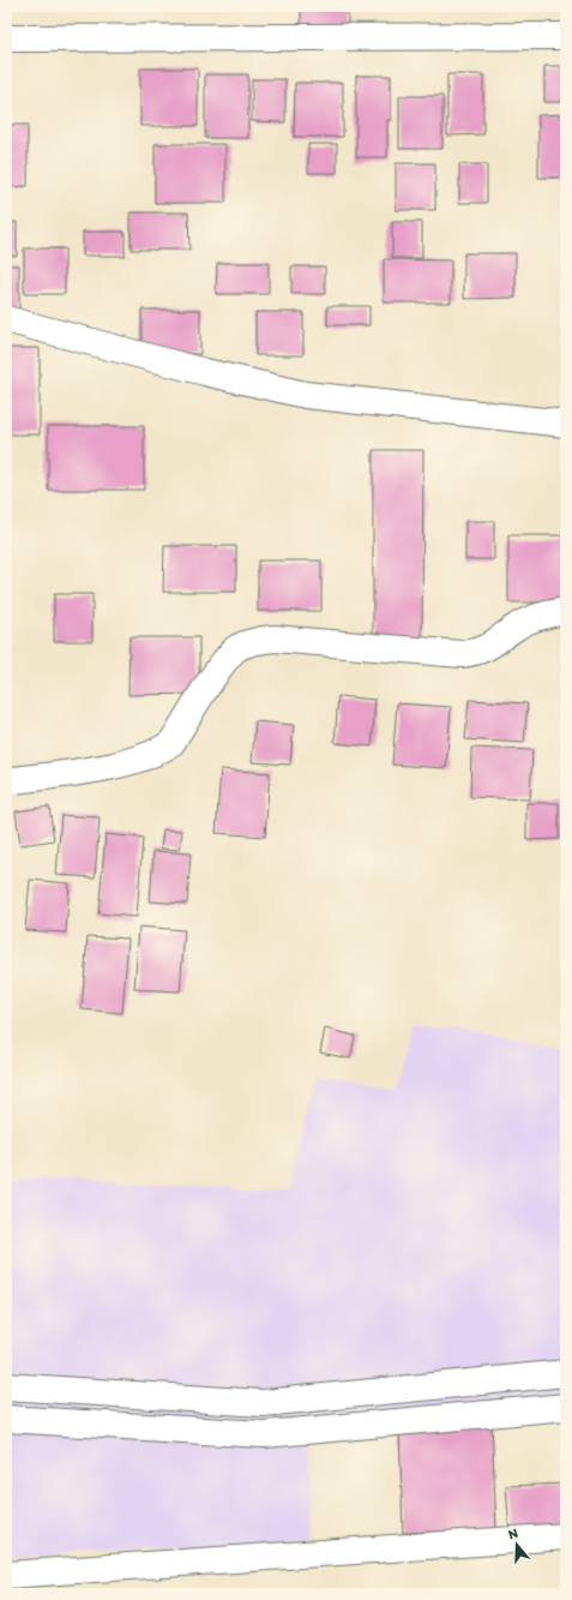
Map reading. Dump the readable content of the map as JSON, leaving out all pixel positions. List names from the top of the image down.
{
  "north": "top"
}
